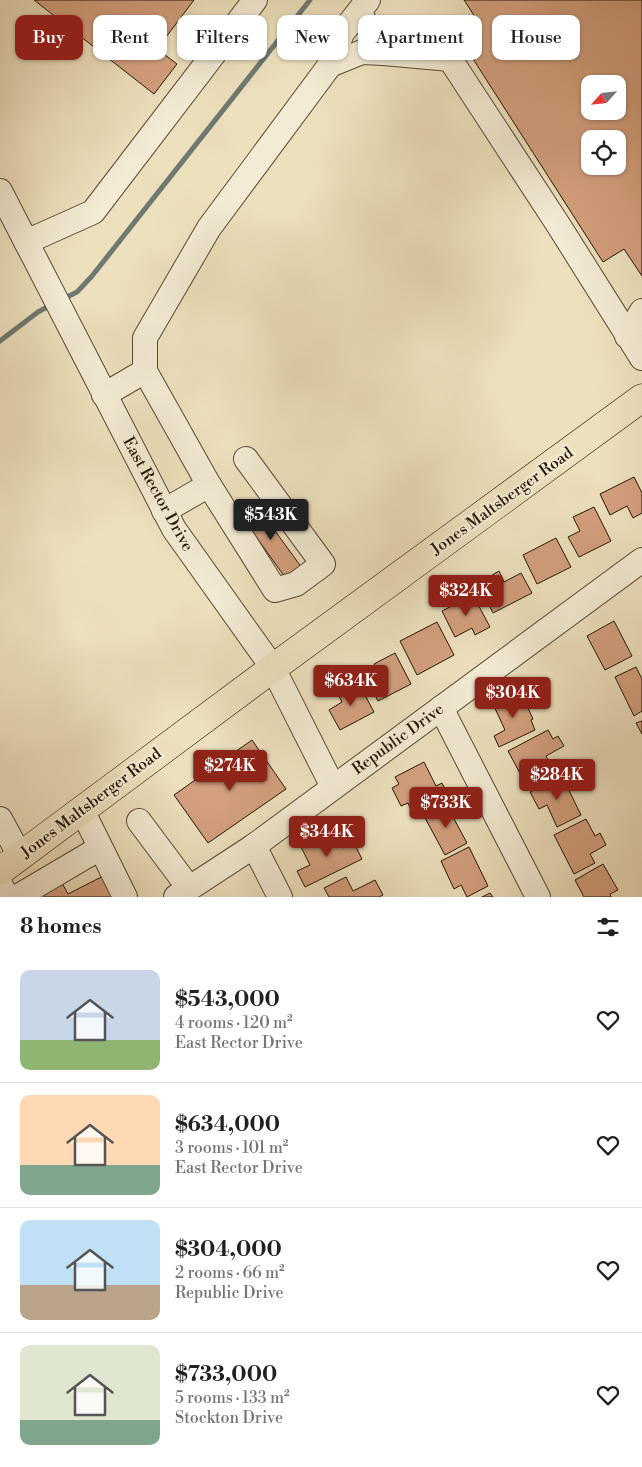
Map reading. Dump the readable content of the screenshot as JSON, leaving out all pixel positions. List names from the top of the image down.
{
  "streets": {
    "main road": ["Jones Maltsberger Road"],
    "street": ["East Rector Drive", "Republic Drive"]
  },
  "crossings": [
    ["East Rector Drive", "Jones Maltsberger Road"],
    ["East Rector Drive", "Republic Drive"]
  ],
  "north": "bottom left",
  "page": {
    "chip": [
      "Buy",
      "Rent",
      "Filters",
      "New",
      "Apartment",
      "House"
    ],
    "price": [
      "$543K",
      "$324K",
      "$634K",
      "$304K",
      "$274K",
      "$284K",
      "$733K",
      "$344K"
    ],
    "heading": "8 homes",
    "list": [
      {
        "name": "$543,000",
        "note": "4 rooms · 120 m² · East Rector Drive"
      },
      {
        "name": "$634,000",
        "note": "3 rooms · 101 m² · East Rector Drive"
      },
      {
        "name": "$304,000",
        "note": "2 rooms · 66 m² · Republic Drive"
      },
      {
        "name": "$733,000",
        "note": "5 rooms · 133 m² · Stockton Drive"
      }
    ]
  }
}
